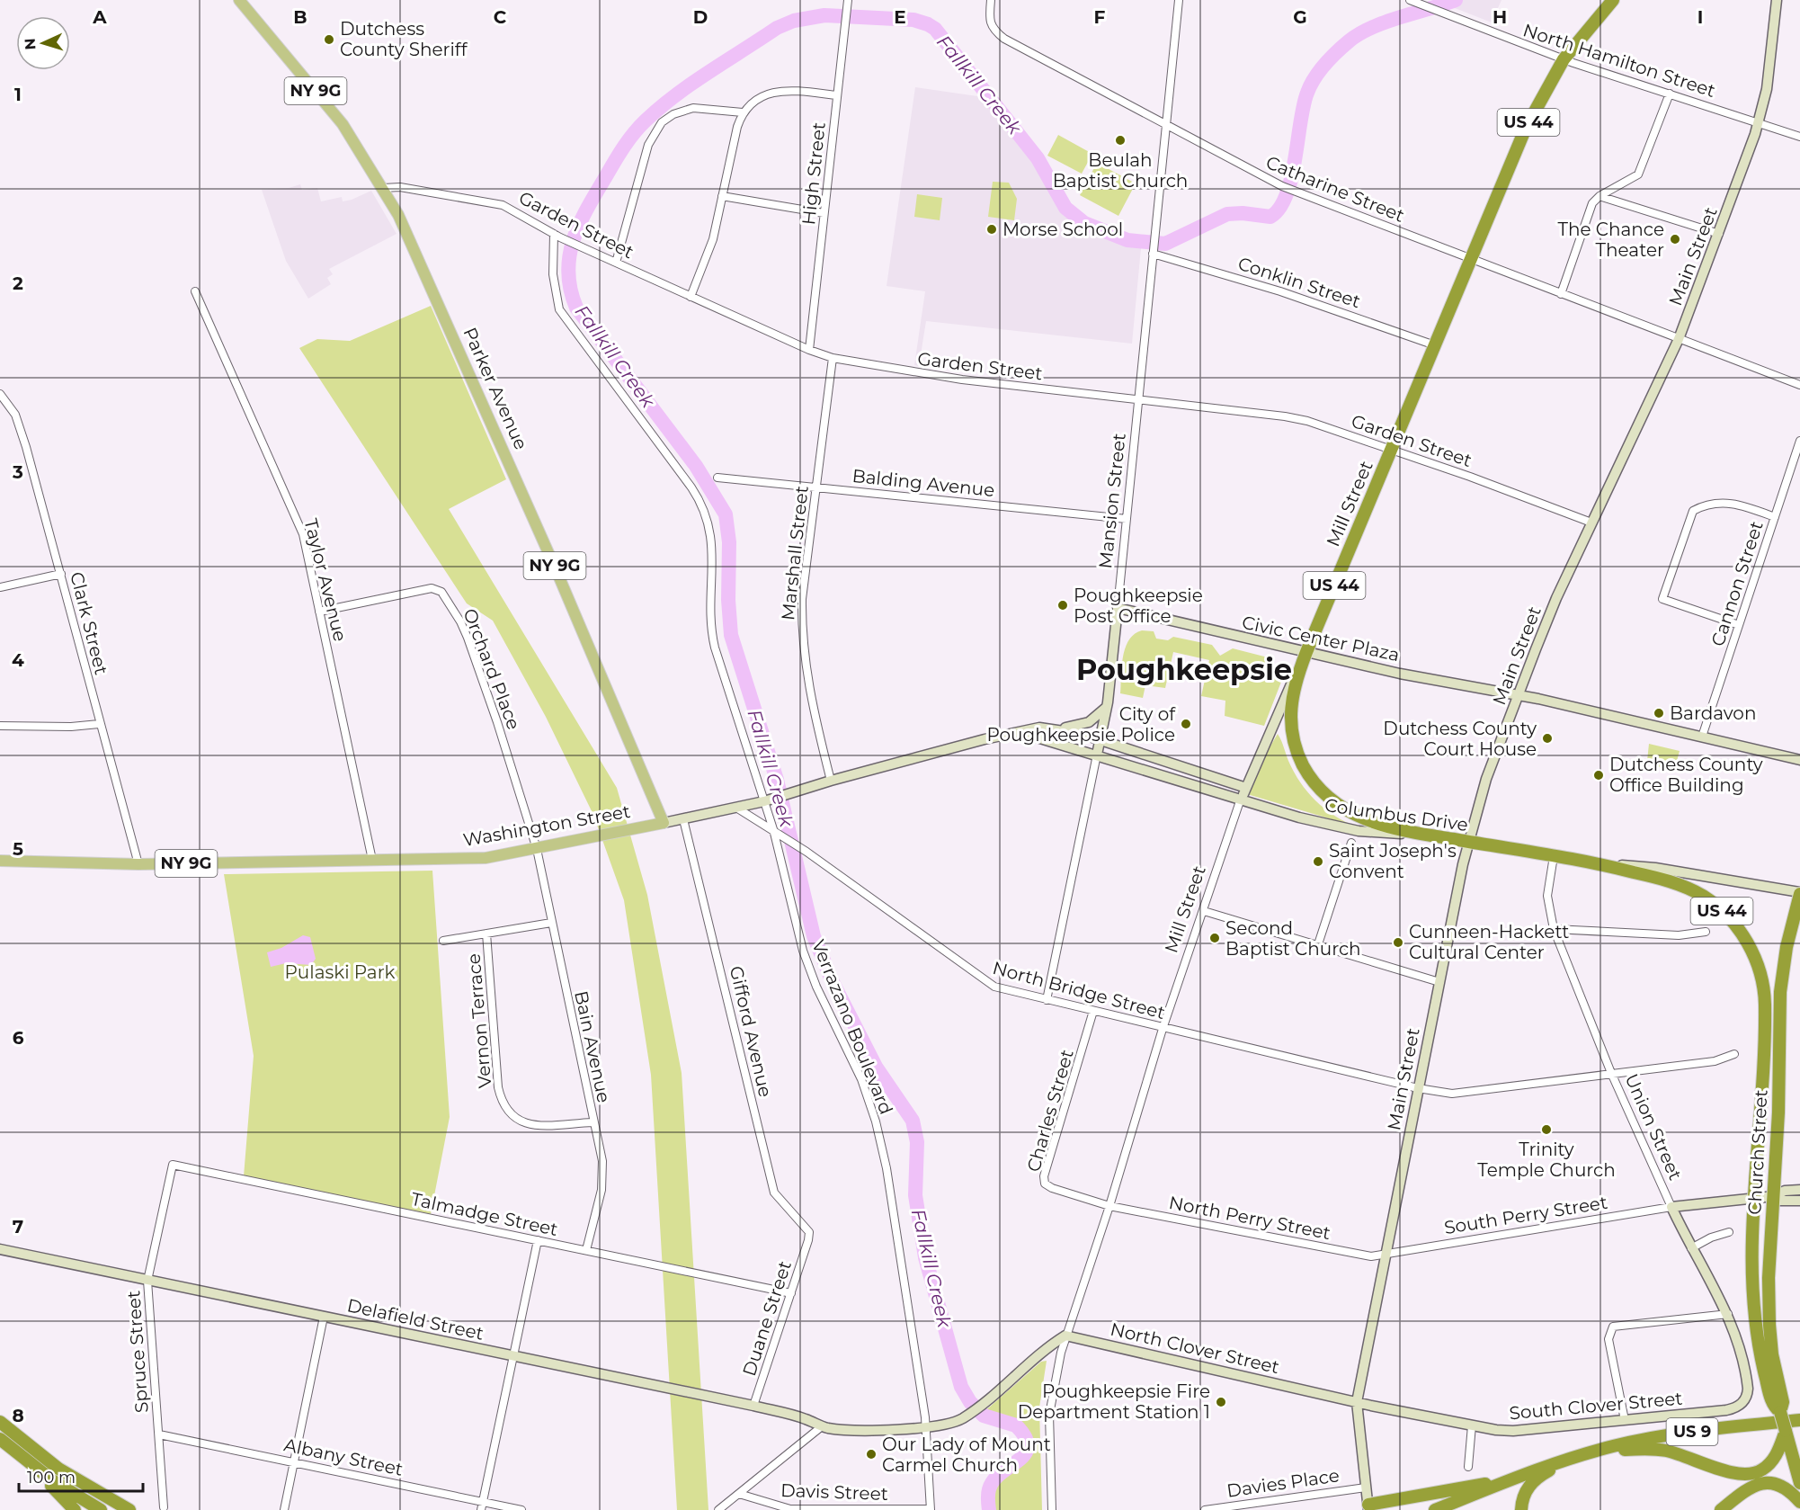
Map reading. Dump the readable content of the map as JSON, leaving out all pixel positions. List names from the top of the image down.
{
  "streets": {
    "highway": [
      "US 44",
      "Mill Street",
      "Columbus Drive",
      "Church Street",
      "US 9"
    ],
    "main road": ["NY 9G", "Parker Avenue", "Washington Street"],
    "street": [
      "North Hamilton Street",
      "High Street",
      "Catharine Street",
      "Garden Street",
      "Main Street",
      "Conklin Street",
      "Balding Avenue",
      "Mansion Street",
      "Marshall Street",
      "Taylor Avenue",
      "Cannon Street",
      "Clark Street",
      "Civic Center Plaza",
      "Orchard Place",
      "North Bridge Street",
      "Vernon Terrace",
      "Verrazano Boulevard",
      "Gifford Avenue",
      "Bain Avenue",
      "Charles Street",
      "Union Street",
      "Talmadge Street",
      "South Perry Street",
      "North Perry Street",
      "Duane Street",
      "Delafield Street",
      "North Clover Street",
      "Spruce Street",
      "South Clover Street",
      "Albany Street",
      "Davies Place",
      "Davis Street"
    ]
  },
  "crossings": [
    ["North Hamilton Street", "Main Street"],
    ["North Hamilton Street", "Mill Street"],
    ["US 44", "Mill Street"],
    ["US 44", "Columbus Drive"],
    ["High Street", "Garden Street"],
    ["Catharine Street", "Main Street"],
    ["Catharine Street", "Mansion Street"],
    ["Catharine Street", "Mill Street"],
    ["Garden Street", "Main Street"],
    ["Garden Street", "Parker Avenue"],
    ["Garden Street", "Mansion Street"],
    ["Garden Street", "Mill Street"],
    ["Garden Street", "Marshall Street"],
    ["Garden Street", "Verrazano Boulevard"],
    ["Main Street", "Civic Center Plaza"],
    ["Main Street", "Columbus Drive"],
    ["Main Street", "North Bridge Street"],
    ["Main Street", "South Perry Street"],
    ["Main Street", "North Perry Street"],
    ["Main Street", "North Clover Street"],
    ["Main Street", "South Clover Street"],
    ["Main Street", "Davies Place"],
    ["Conklin Street", "Mansion Street"],
    ["Conklin Street", "Mill Street"],
    ["Parker Avenue", "Washington Street"],
    ["Balding Avenue", "Mansion Street"],
    ["Balding Avenue", "Marshall Street"],
    ["Mansion Street", "Civic Center Plaza"],
    ["Mansion Street", "Columbus Drive"],
    ["Mansion Street", "Washington Street"],
    ["Mansion Street", "North Bridge Street"],
    ["Mill Street", "Civic Center Plaza"],
    ["Mill Street", "Columbus Drive"],
    ["Mill Street", "North Bridge Street"],
    ["Mill Street", "Charles Street"],
    ["Mill Street", "North Perry Street"],
    ["Mill Street", "North Clover Street"],
    ["Marshall Street", "Washington Street"],
    ["Taylor Avenue", "Orchard Place"],
    ["Taylor Avenue", "Washington Street"],
    ["Cannon Street", "Civic Center Plaza"],
    ["Clark Street", "Washington Street"],
    ["Orchard Place", "Washington Street"],
    ["Orchard Place", "Bain Avenue"],
    ["Columbus Drive", "Washington Street"],
    ["Columbus Drive", "Union Street"],
    ["Columbus Drive", "Church Street"],
    ["Washington Street", "North Bridge Street"],
    ["Washington Street", "Verrazano Boulevard"],
    ["Washington Street", "Gifford Avenue"],
    ["Washington Street", "Bain Avenue"],
    ["North Bridge Street", "Verrazano Boulevard"],
    ["North Bridge Street", "Charles Street"],
    ["North Bridge Street", "Union Street"],
    ["Vernon Terrace", "Bain Avenue"],
    ["Verrazano Boulevard", "Delafield Street"],
    ["Gifford Avenue", "Duane Street"],
    ["Bain Avenue", "Talmadge Street"],
    ["Charles Street", "North Perry Street"],
    ["Union Street", "South Perry Street"],
    ["Union Street", "South Clover Street"],
    ["Talmadge Street", "Duane Street"],
    ["Talmadge Street", "Spruce Street"],
    ["South Perry Street", "North Perry Street"],
    ["Duane Street", "Delafield Street"],
    ["Delafield Street", "Spruce Street"],
    ["North Clover Street", "South Clover Street"],
    ["Spruce Street", "Albany Street"]
  ],
  "districts": ["Poughkeepsie"],
  "water": ["Fallkill Creek"],
  "parks": ["Pulaski Park"],
  "places": [
    "Dutchess County Sheriff",
    "Beulah Baptist Church",
    "Morse School",
    "The Chance Theater",
    "Poughkeepsie Post Office",
    "Bardavon",
    "City of Poughkeepsie Police",
    "Dutchess County Court House",
    "Dutchess County Office Building",
    "Saint Joseph's Convent",
    "Second Baptist Church",
    "Cunneen-Hackett Cultural Center",
    "Trinity Temple Church",
    "Poughkeepsie Fire Department Station 1",
    "Our Lady of Mount Carmel Church"
  ],
  "scale_bar": "100 m",
  "north": "left",
  "grid": {
    "columns": [
      "A",
      "B",
      "C",
      "D",
      "E",
      "F",
      "G",
      "H",
      "I"
    ],
    "rows": [
      "1",
      "2",
      "3",
      "4",
      "5",
      "6",
      "7",
      "8"
    ]
  }
}
